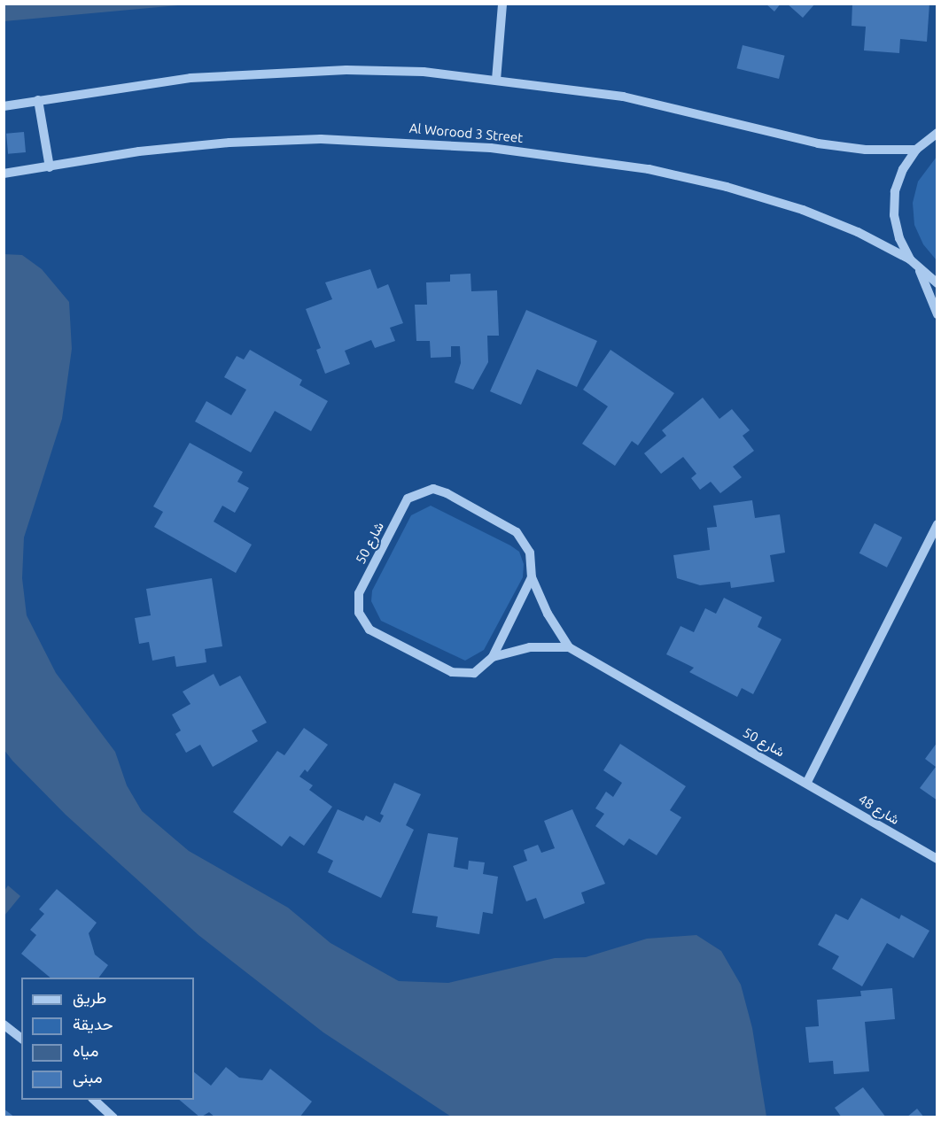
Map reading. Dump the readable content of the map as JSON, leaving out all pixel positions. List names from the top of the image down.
{
  "streets": {
    "street": ["Al Worood 3 Street", "شارع 50", "شارع 48"]
  },
  "crossings": [
    ["شارع 50", "شارع 48"]
  ],
  "legend": [
    "طريق",
    "حديقة",
    "مياه",
    "مبنى"
  ]
}
